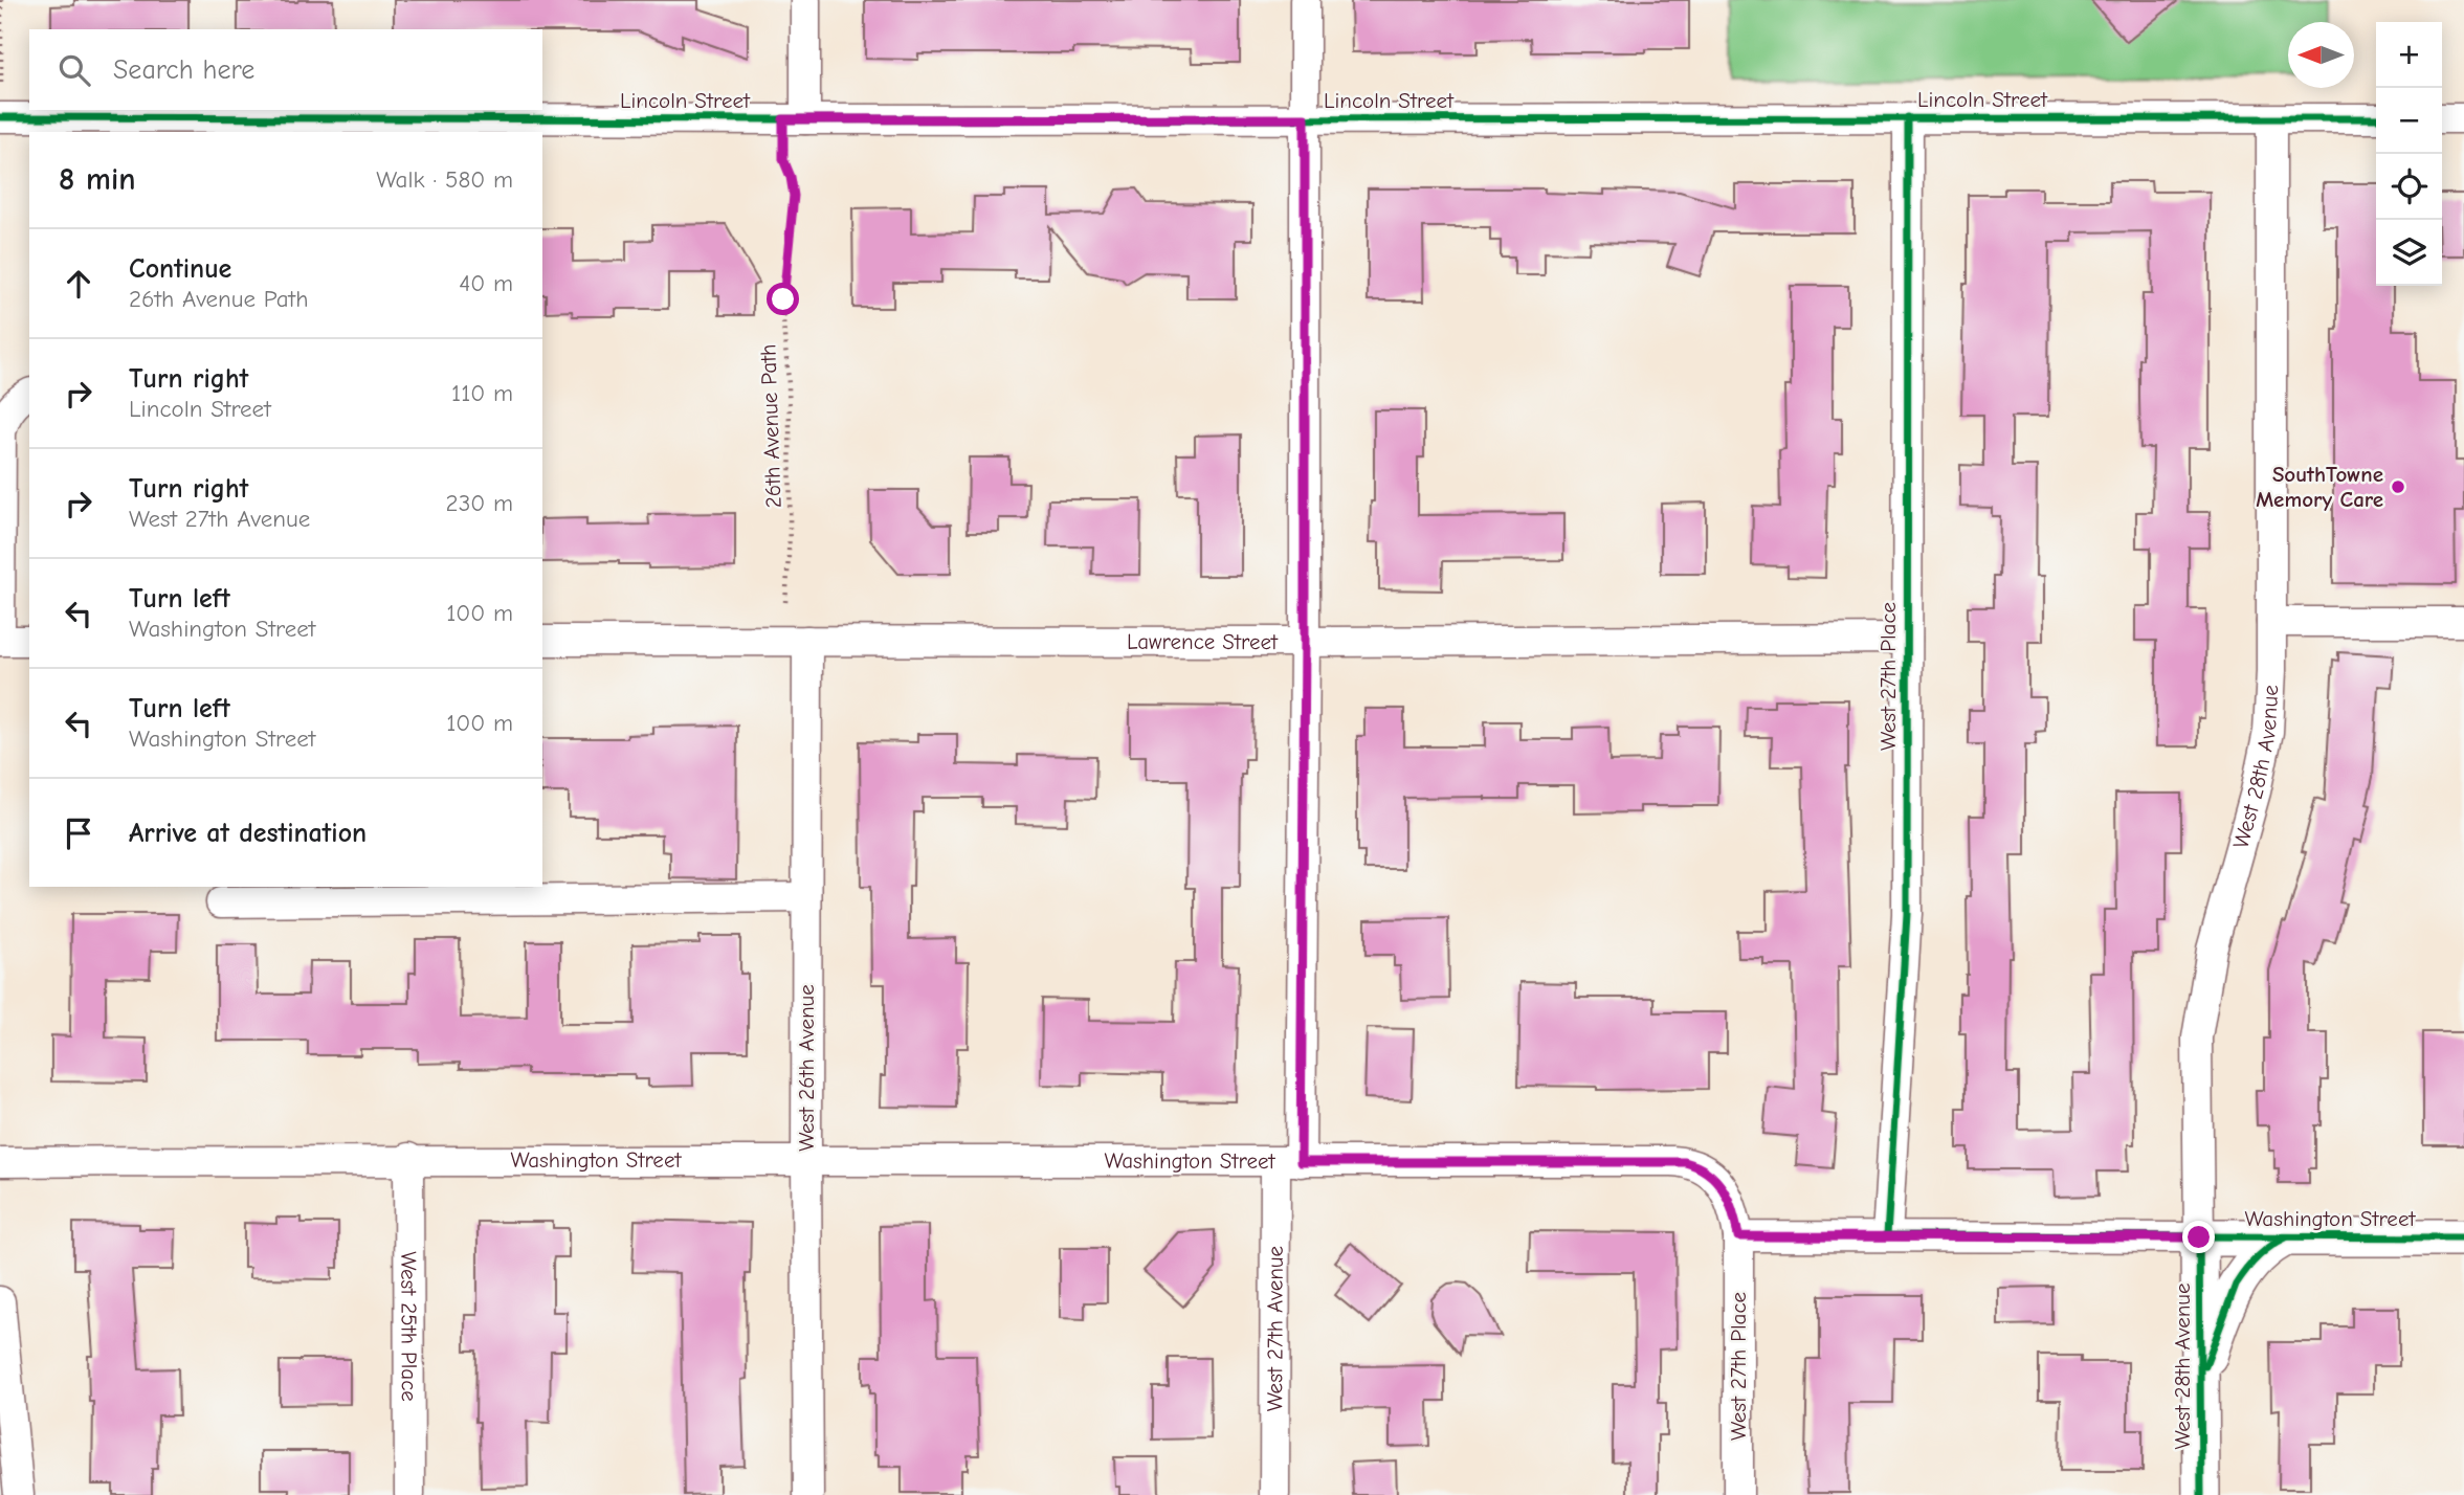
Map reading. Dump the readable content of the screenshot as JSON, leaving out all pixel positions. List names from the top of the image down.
{
  "streets": {
    "main road": ["West 28th Avenue", "Washington Street"],
    "street": [
      "Lincoln Street",
      "Lawrence Street",
      "West 27th Place",
      "West 26th Avenue",
      "West 25th Place",
      "West 27th Avenue"
    ],
    "path": ["26th Avenue Path"]
  },
  "crossings": [
    ["Lincoln Street", "26th Avenue Path"],
    ["Lincoln Street", "West 27th Place"],
    ["Lincoln Street", "West 28th Avenue"],
    ["Lincoln Street", "West 27th Avenue"],
    ["Lawrence Street", "West 27th Place"],
    ["Lawrence Street", "West 26th Avenue"],
    ["Lawrence Street", "West 27th Avenue"],
    ["West 27th Place", "Washington Street"],
    ["West 28th Avenue", "Washington Street"],
    ["West 26th Avenue", "Washington Street"],
    ["Washington Street", "West 25th Place"],
    ["Washington Street", "West 27th Avenue"]
  ],
  "places": ["SouthTowne Memory Care"],
  "north": "left",
  "page": {
    "map_buttons": ["+", "−"],
    "search": "Search here",
    "heading": ["8 min", "Walk · 580 m"],
    "list": [
      ["Continue", "26th Avenue Path", "40 m"],
      ["Turn right", "Lincoln Street", "110 m"],
      ["Turn right", "West 27th Avenue", "230 m"],
      ["Turn left", "Washington Street", "100 m"],
      ["Turn left", "Washington Street", "100 m"],
      "Arrive at destination"
    ]
  }
}
